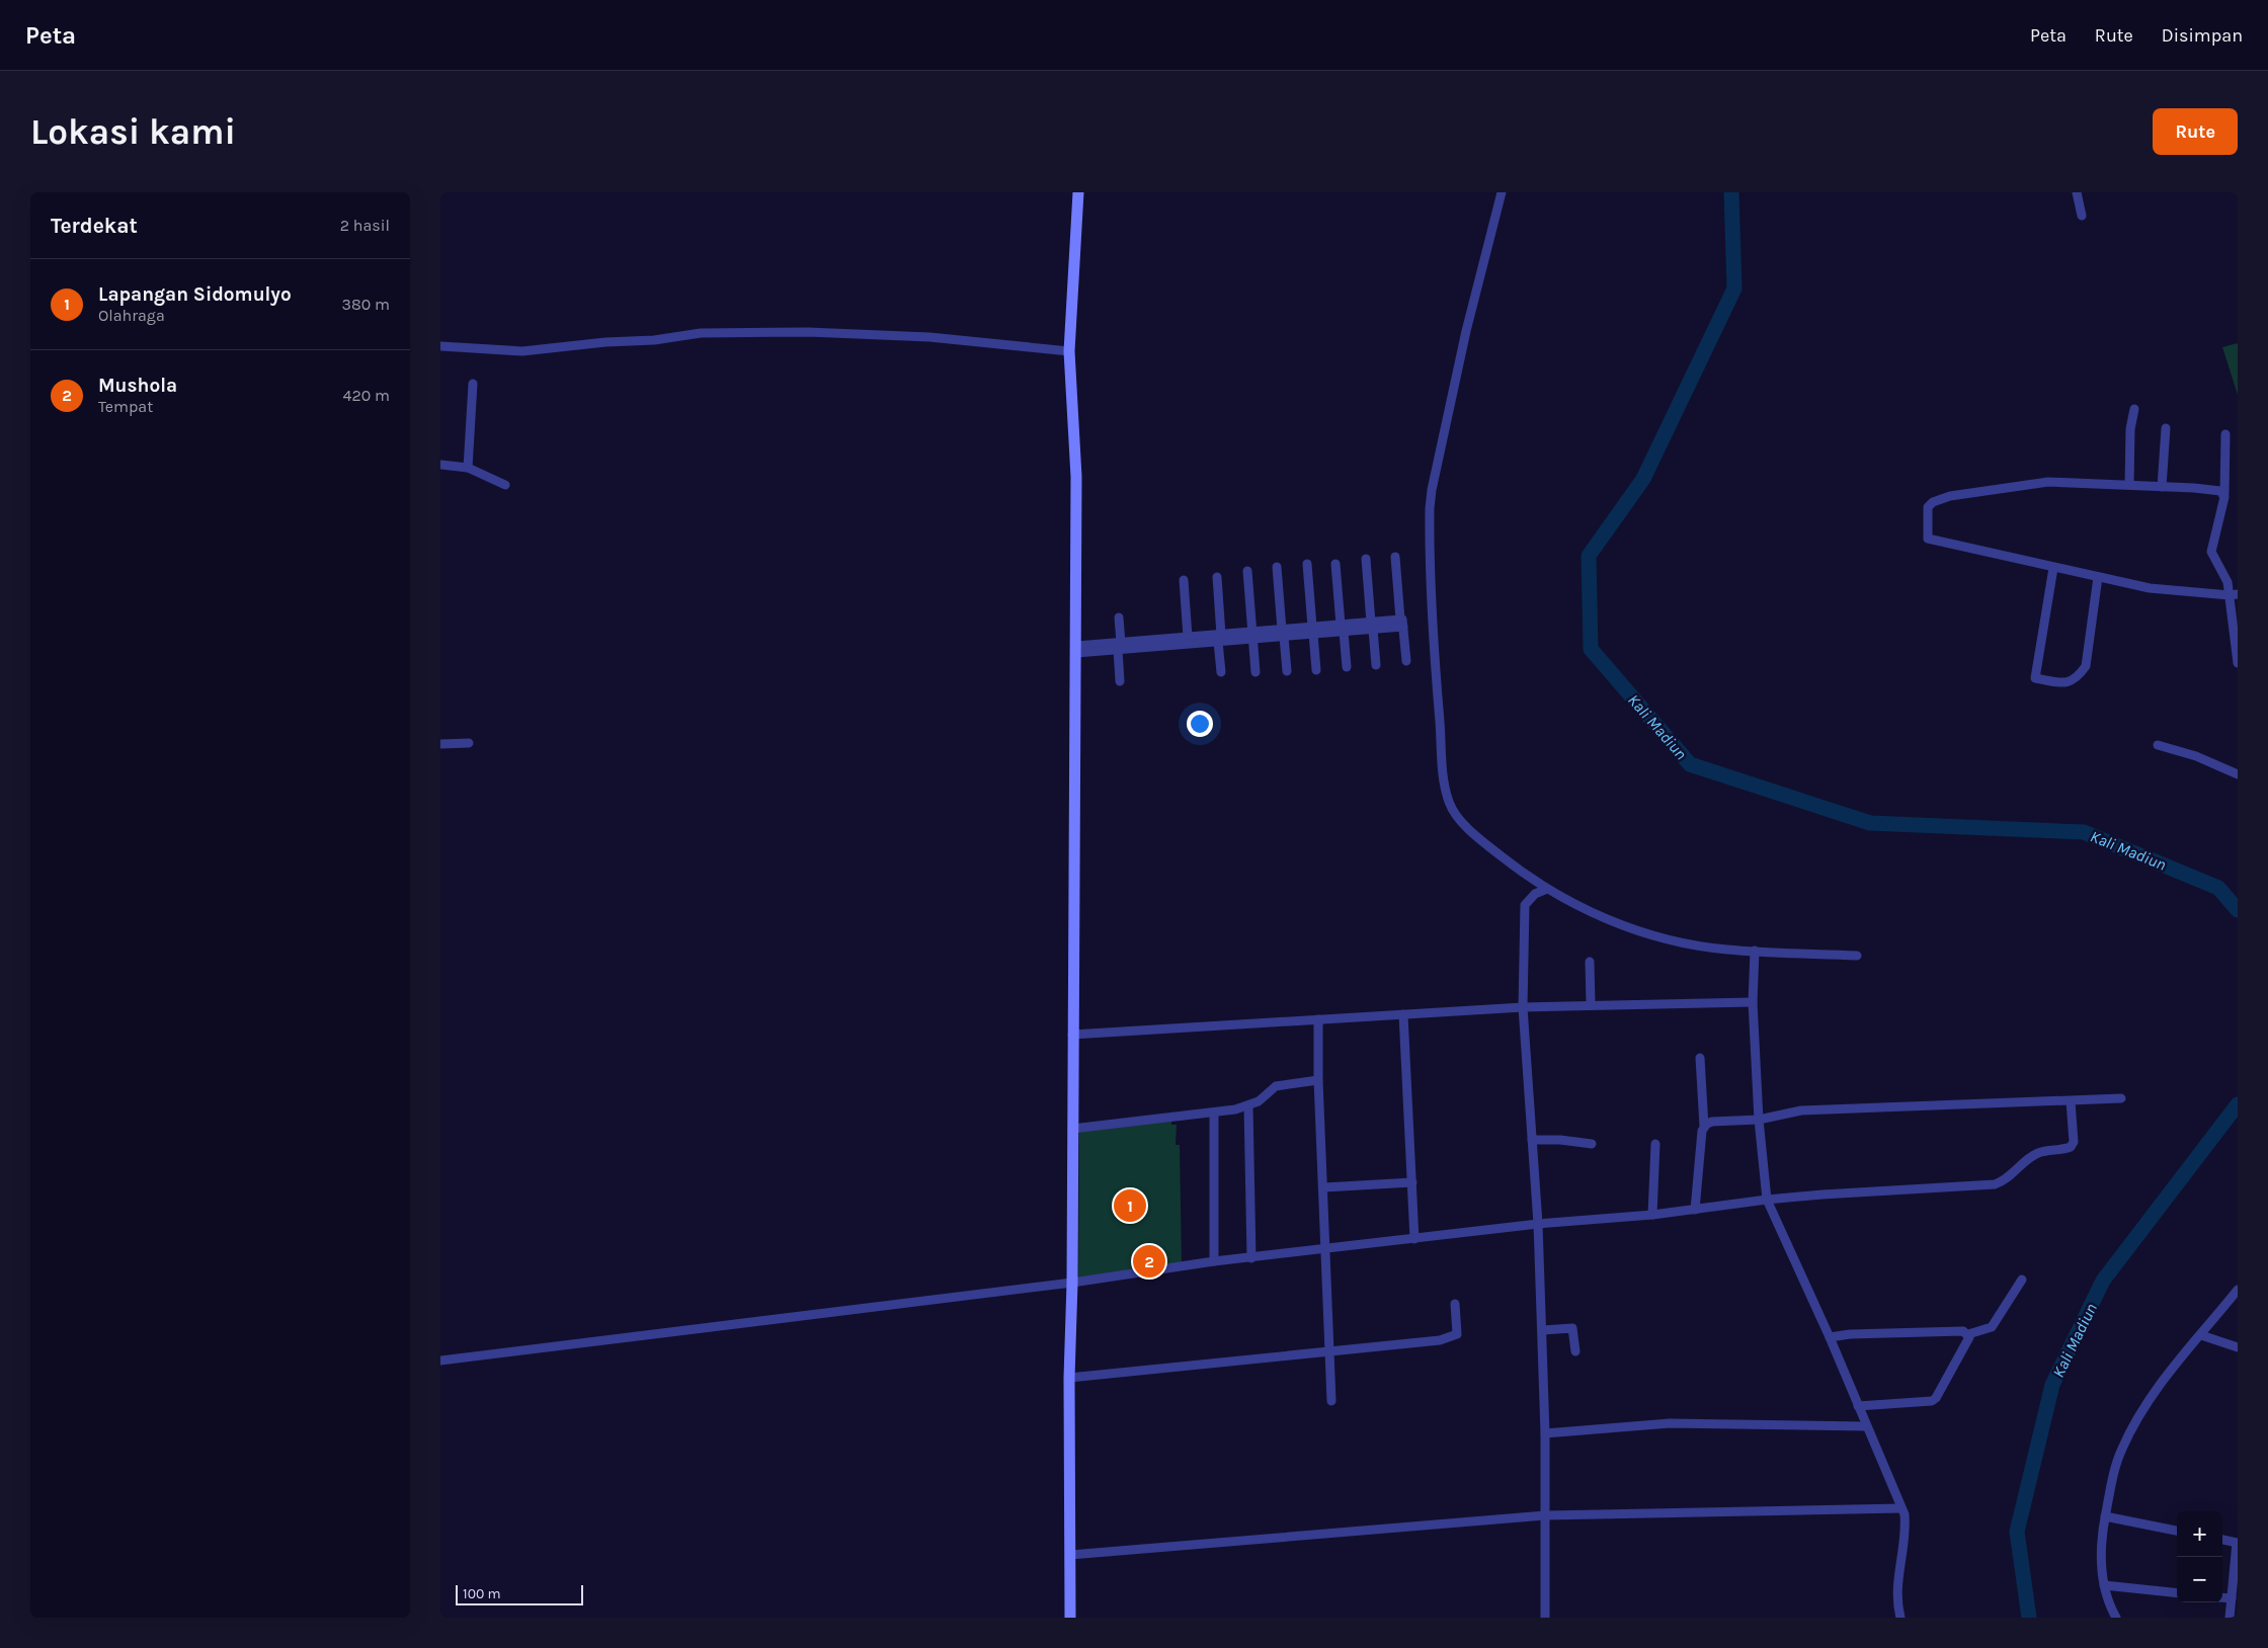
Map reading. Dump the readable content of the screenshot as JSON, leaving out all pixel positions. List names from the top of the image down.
{
  "water": ["Kali Madiun"],
  "scale_bar": "100 m",
  "page": {
    "header": "Peta",
    "nav": ["Peta", "Rute", "Disimpan"],
    "buttons": "Rute",
    "title": "Lokasi kami",
    "heading": ["Terdekat", "2 hasil"],
    "list": [
      {
        "mark": "1",
        "name": "Lapangan Sidomulyo",
        "note": "Olahraga",
        "value": "380 m"
      },
      {
        "mark": "2",
        "name": "Mushola",
        "note": "Tempat",
        "value": "420 m"
      }
    ],
    "pins": ["1", "2"],
    "map_buttons": ["+", "−"],
    "scale": "100 m"
  }
}
